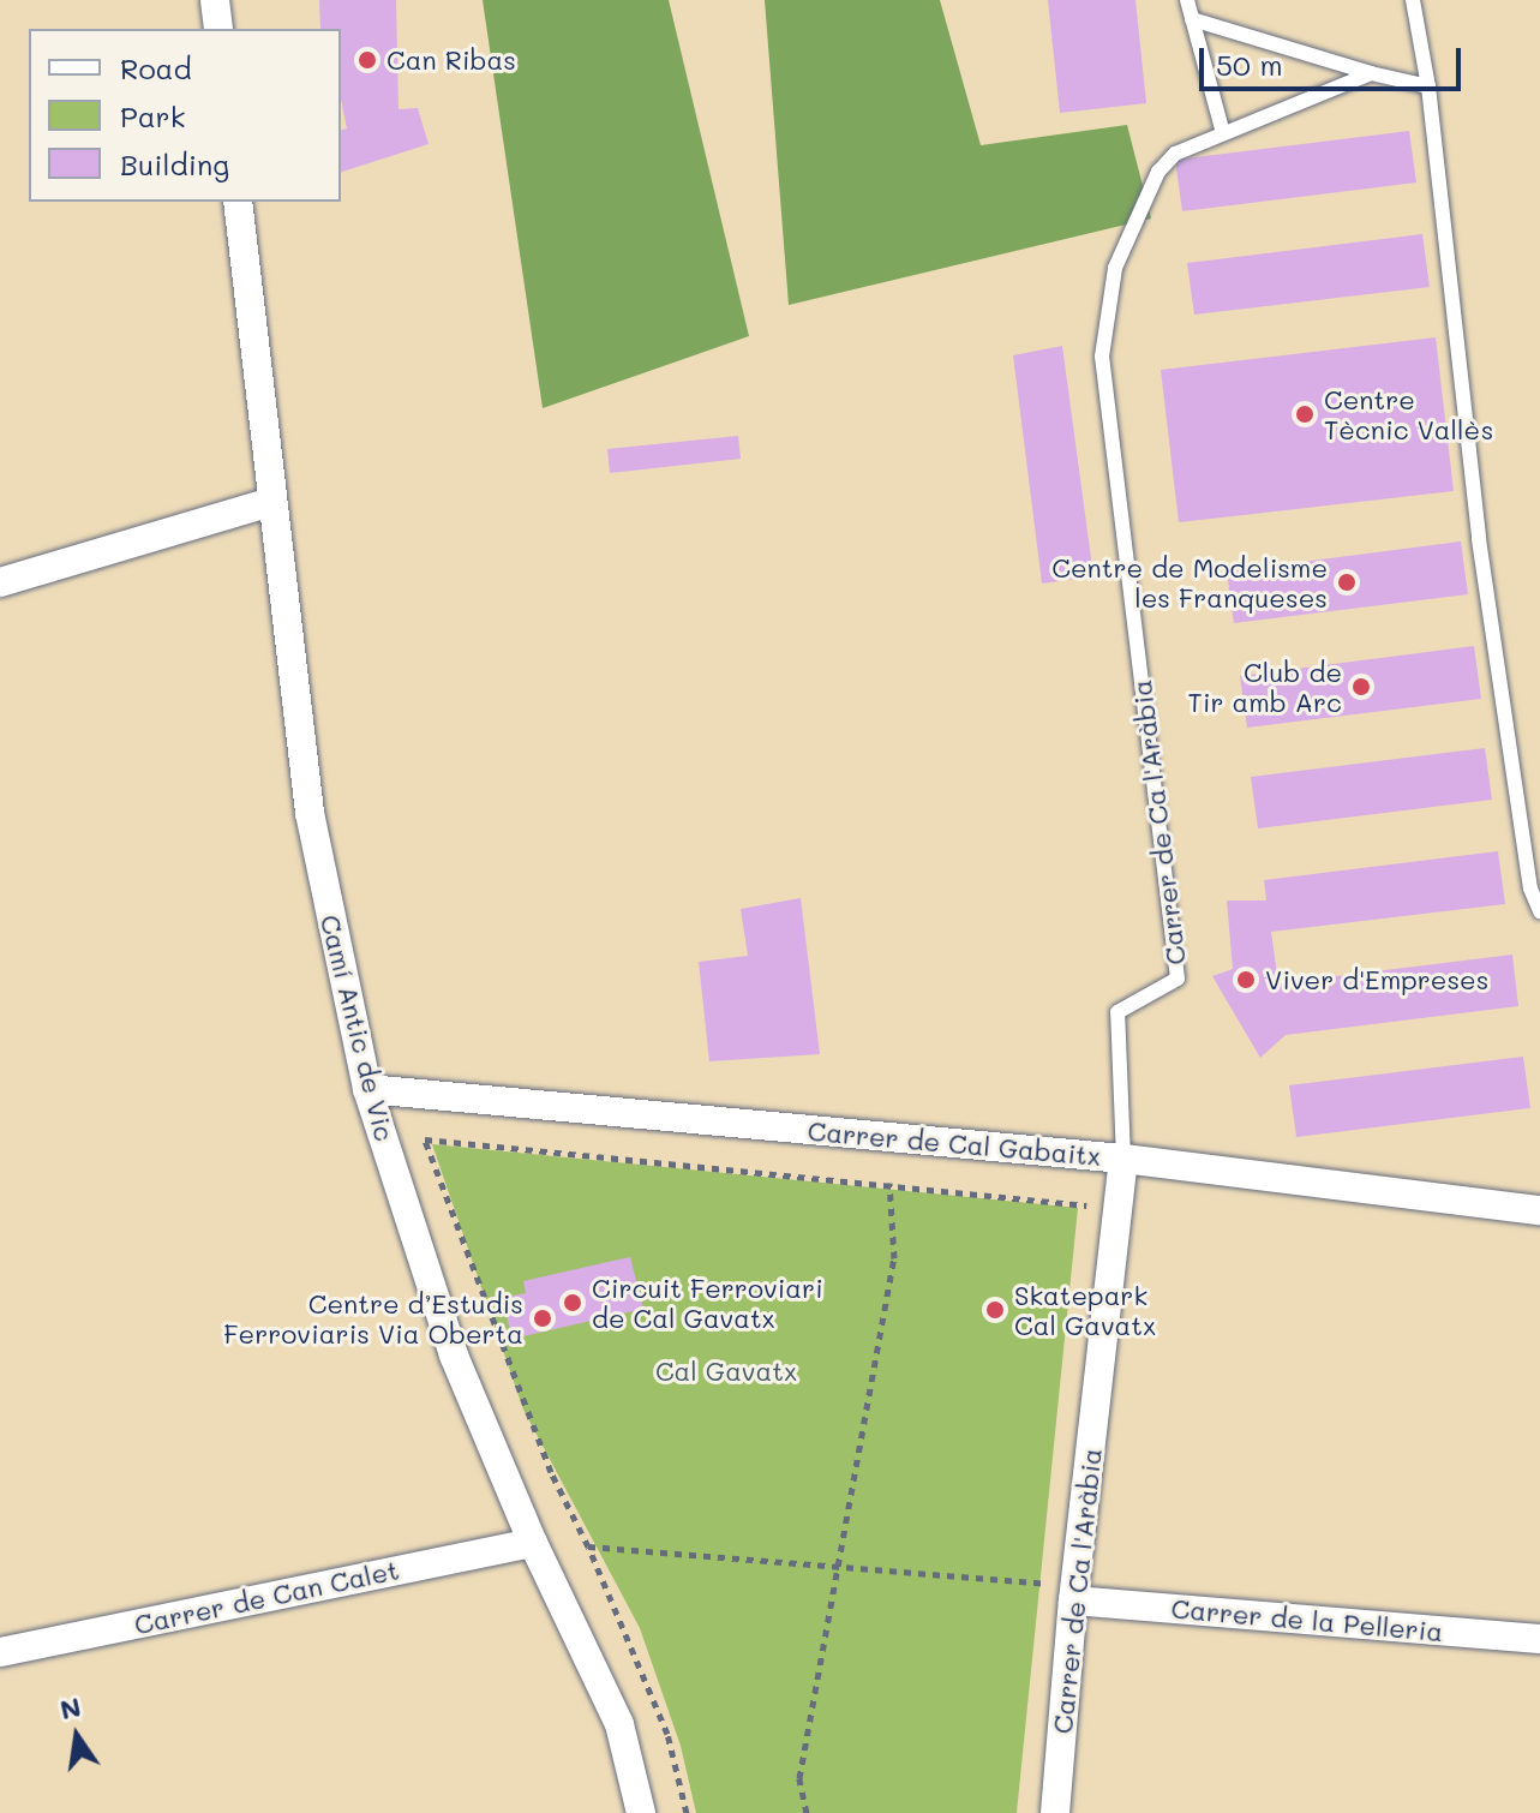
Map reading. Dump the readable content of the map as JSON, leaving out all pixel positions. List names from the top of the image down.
{
  "streets": {
    "street": [
      "Carrer de Ca l'Aràbia",
      "Camí Antic de Vic",
      "Carrer de Cal Gabaitx",
      "Carrer de Can Calet",
      "Carrer de la Pelleria"
    ]
  },
  "crossings": [
    ["Carrer de Ca l'Aràbia", "Carrer de Cal Gabaitx"],
    ["Carrer de Ca l'Aràbia", "Carrer de la Pelleria"],
    ["Camí Antic de Vic", "Carrer de Cal Gabaitx"],
    ["Camí Antic de Vic", "Carrer de Can Calet"]
  ],
  "parks": ["Cal Gavatx"],
  "places": [
    "Can Ribas",
    "Centre Tècnic Vallès",
    "Centre de Modelisme les Franqueses",
    "Club de Tir amb Arc",
    "Viver d'Empreses",
    "Circuit Ferroviari de Cal Gavatx",
    "Skatepark Cal Gavatx",
    "Centre d’Estudis Ferroviaris Via Oberta"
  ],
  "legend": ["Road", "Park", "Building"],
  "scale_bar": "50 m",
  "north": "top"
}
